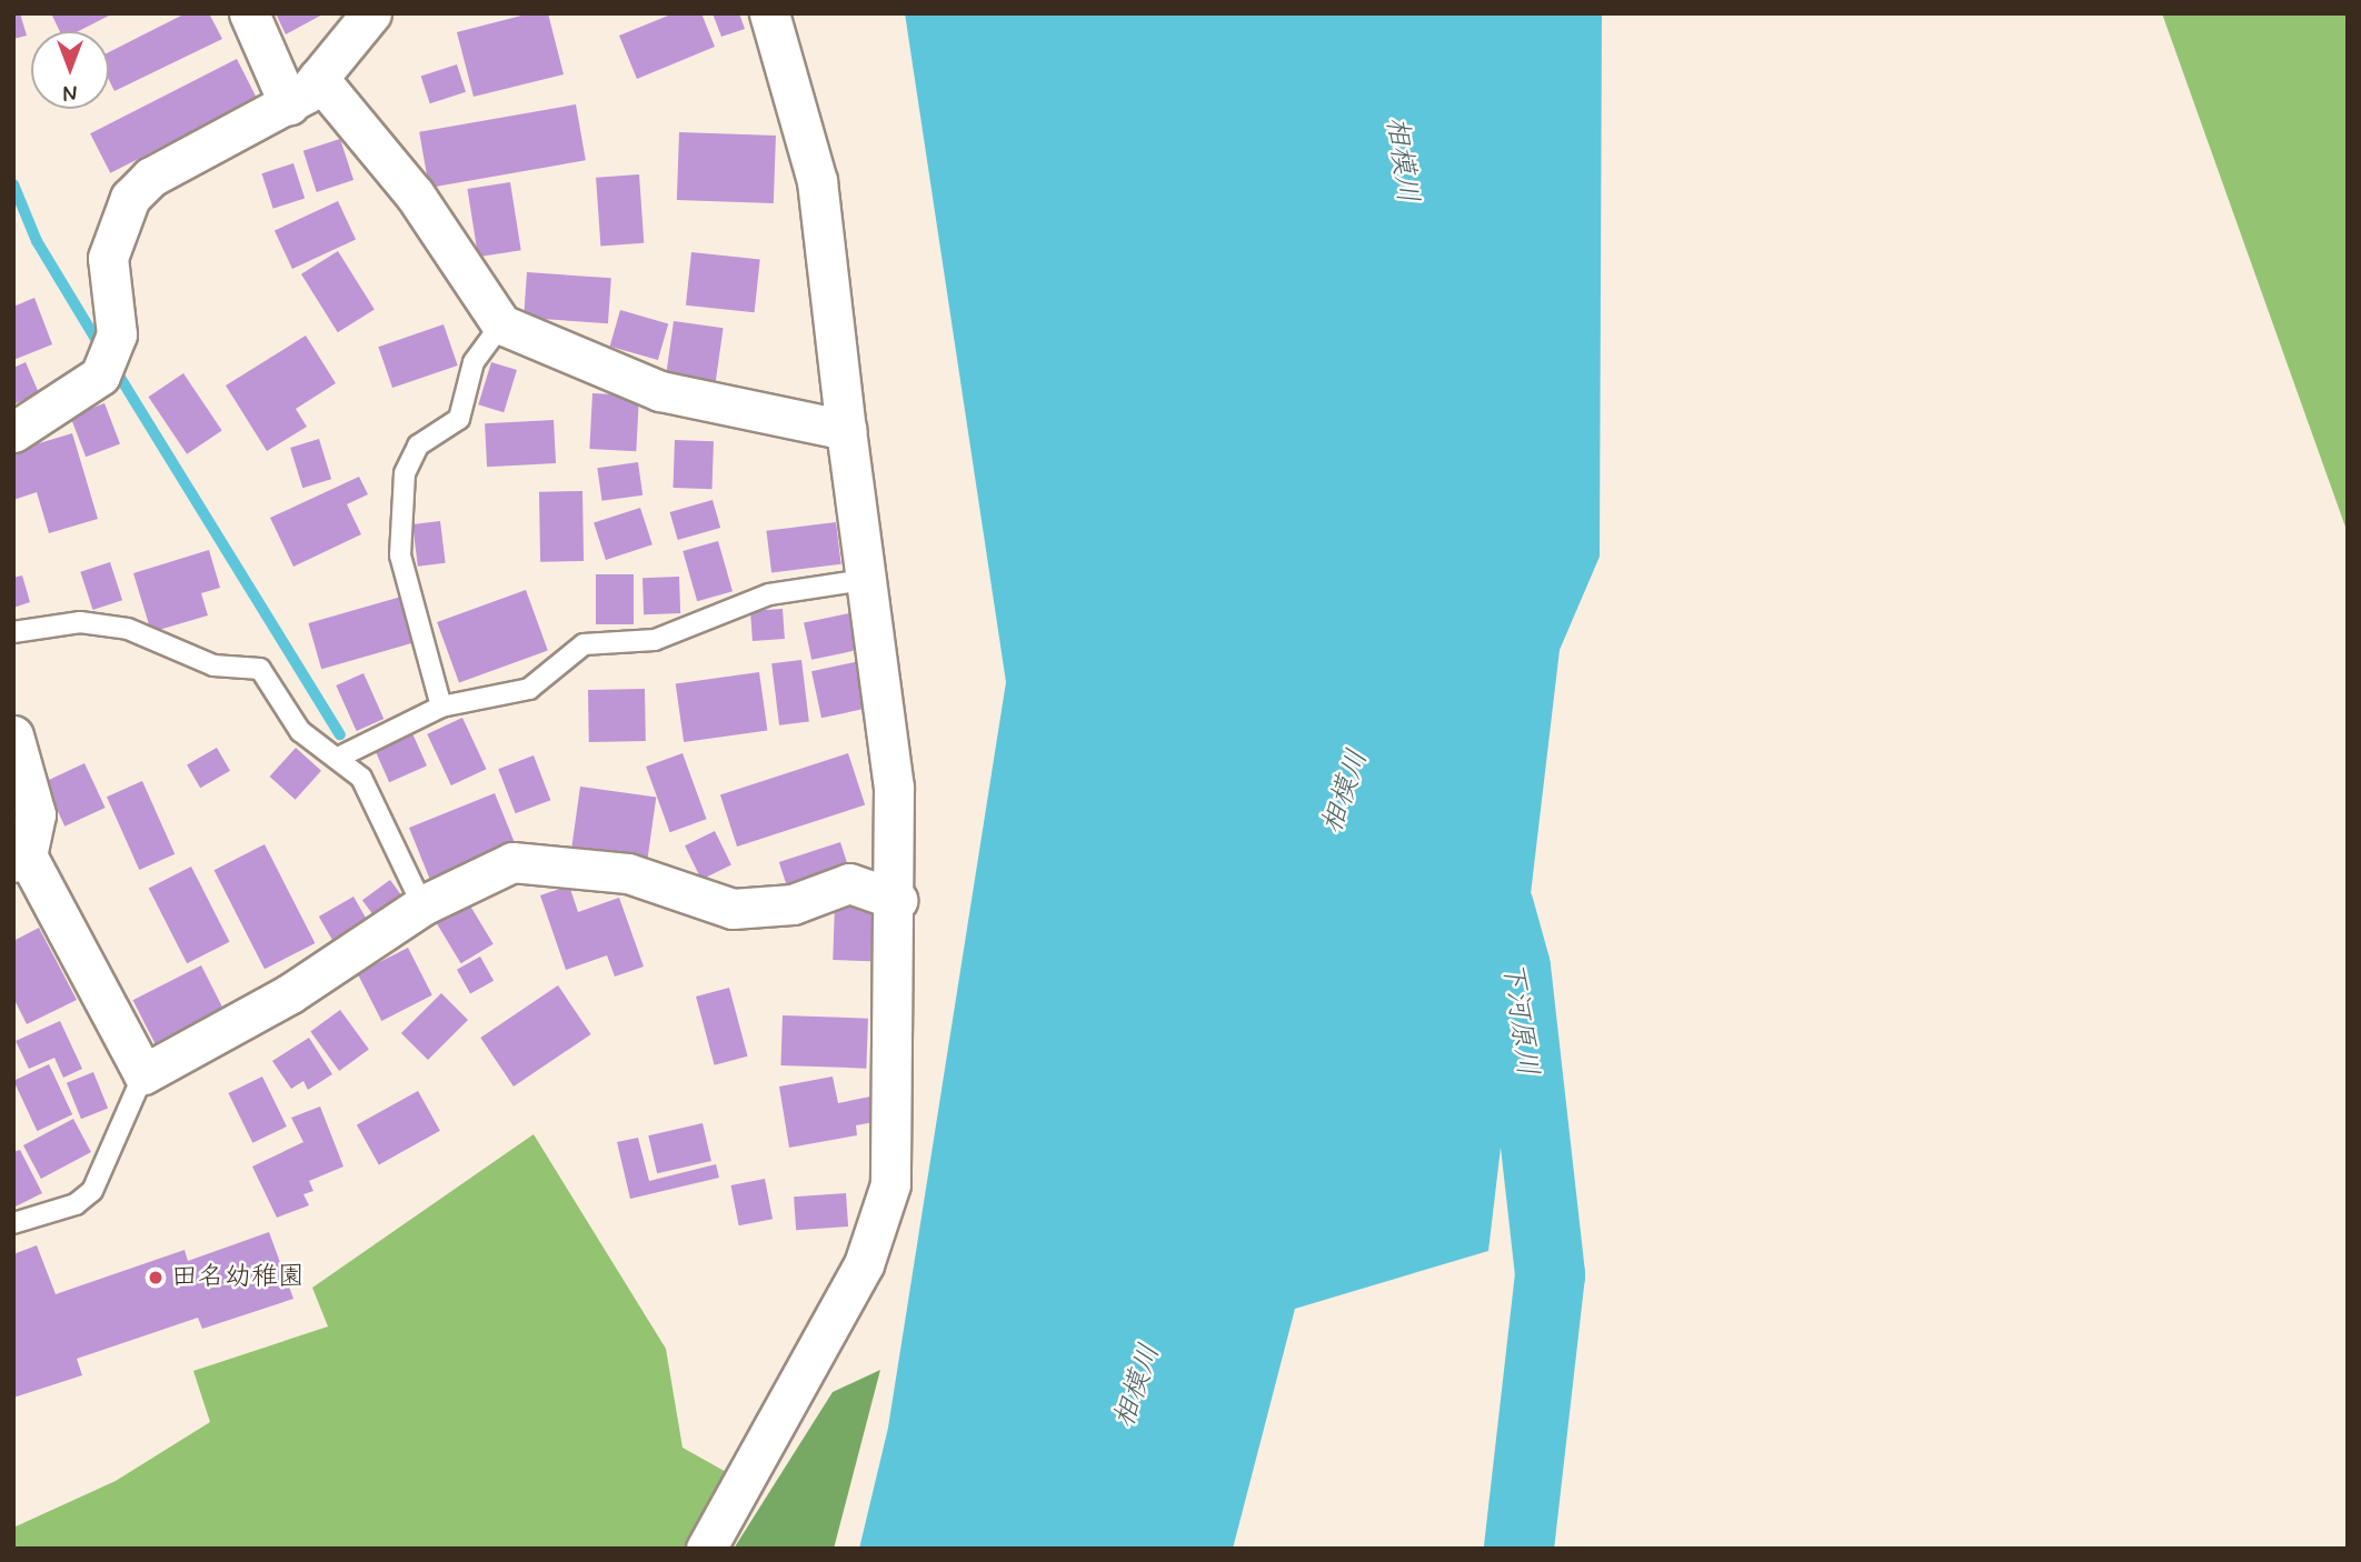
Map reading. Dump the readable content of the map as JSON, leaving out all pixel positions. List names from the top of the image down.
{
  "water": ["相模川", "下河原川"],
  "places": ["田名幼稚園"],
  "north": "bottom"
}
